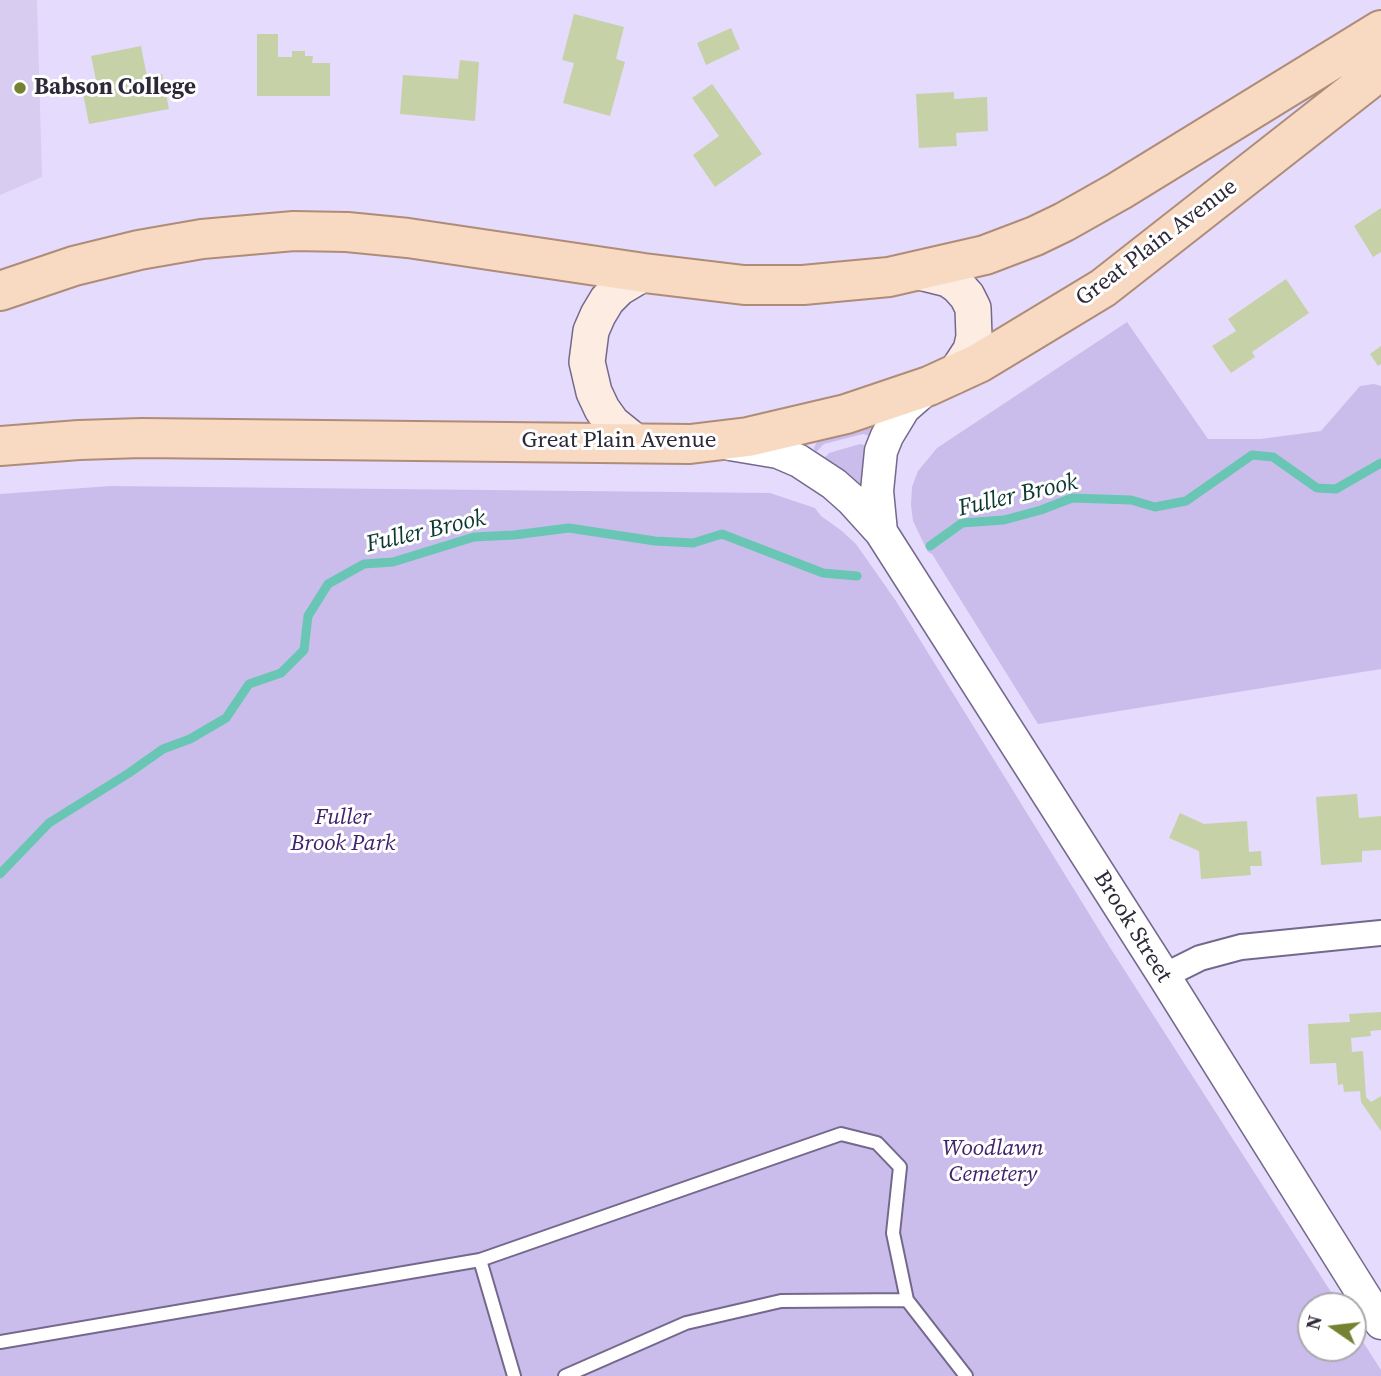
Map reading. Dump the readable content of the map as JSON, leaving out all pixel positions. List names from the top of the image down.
{
  "streets": {
    "main road": ["Great Plain Avenue"],
    "street": ["Brook Street"]
  },
  "crossings": [
    ["Great Plain Avenue", "Brook Street"]
  ],
  "water": ["Fuller Brook"],
  "parks": ["Fuller Brook Park", "Woodlawn Cemetery"],
  "places": ["Babson College"],
  "north": "left"
}
